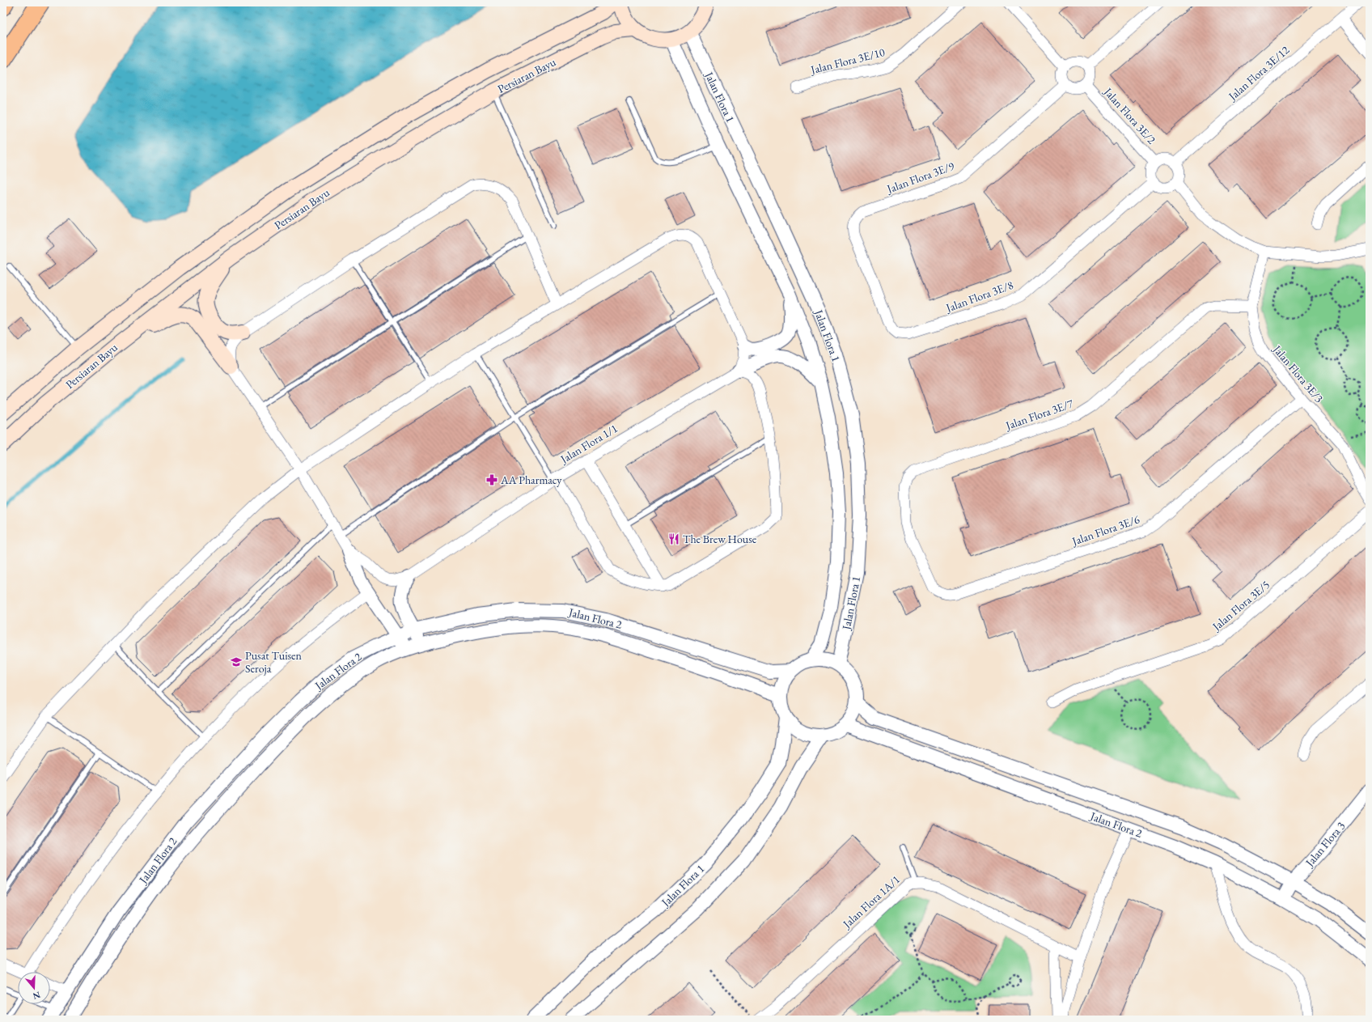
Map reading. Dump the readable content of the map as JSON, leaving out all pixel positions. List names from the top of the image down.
{
  "streets": {
    "main road": ["Persiaran Bayu"],
    "street": [
      "Jalan Flora 3E/10",
      "Jalan Flora 3E/12",
      "Jalan Flora 1",
      "Jalan Flora 3E/2",
      "Jalan Flora 3E/9",
      "Jalan Flora 3E/8",
      "Jalan Flora 3E/3",
      "Jalan Flora 3E/7",
      "Jalan Flora 1/1",
      "Jalan Flora 3E/6",
      "Jalan Flora 3E/5",
      "Jalan Flora 2",
      "Jalan Flora 3",
      "Jalan Flora 1A/1"
    ]
  },
  "crossings": [
    ["Jalan Flora 3E/12", "Jalan Flora 3E/2"],
    ["Jalan Flora 3E/12", "Jalan Flora 3E/8"],
    ["Jalan Flora 1", "Jalan Flora 2"],
    ["Jalan Flora 3E/2", "Jalan Flora 3E/9"],
    ["Jalan Flora 3E/2", "Jalan Flora 3E/8"],
    ["Jalan Flora 3E/9", "Jalan Flora 3E/8"],
    ["Jalan Flora 3E/3", "Jalan Flora 3E/7"],
    ["Jalan Flora 3E/3", "Jalan Flora 3E/6"],
    ["Jalan Flora 3E/7", "Jalan Flora 3E/6"],
    ["Jalan Flora 2", "Jalan Flora 3"]
  ],
  "places": {
    "pharmacy": ["AA Pharmacy"],
    "restaurant": ["The Brew House"],
    "school or university": ["Pusat Tuisen Seroja"]
  },
  "north": "bottom"
}
